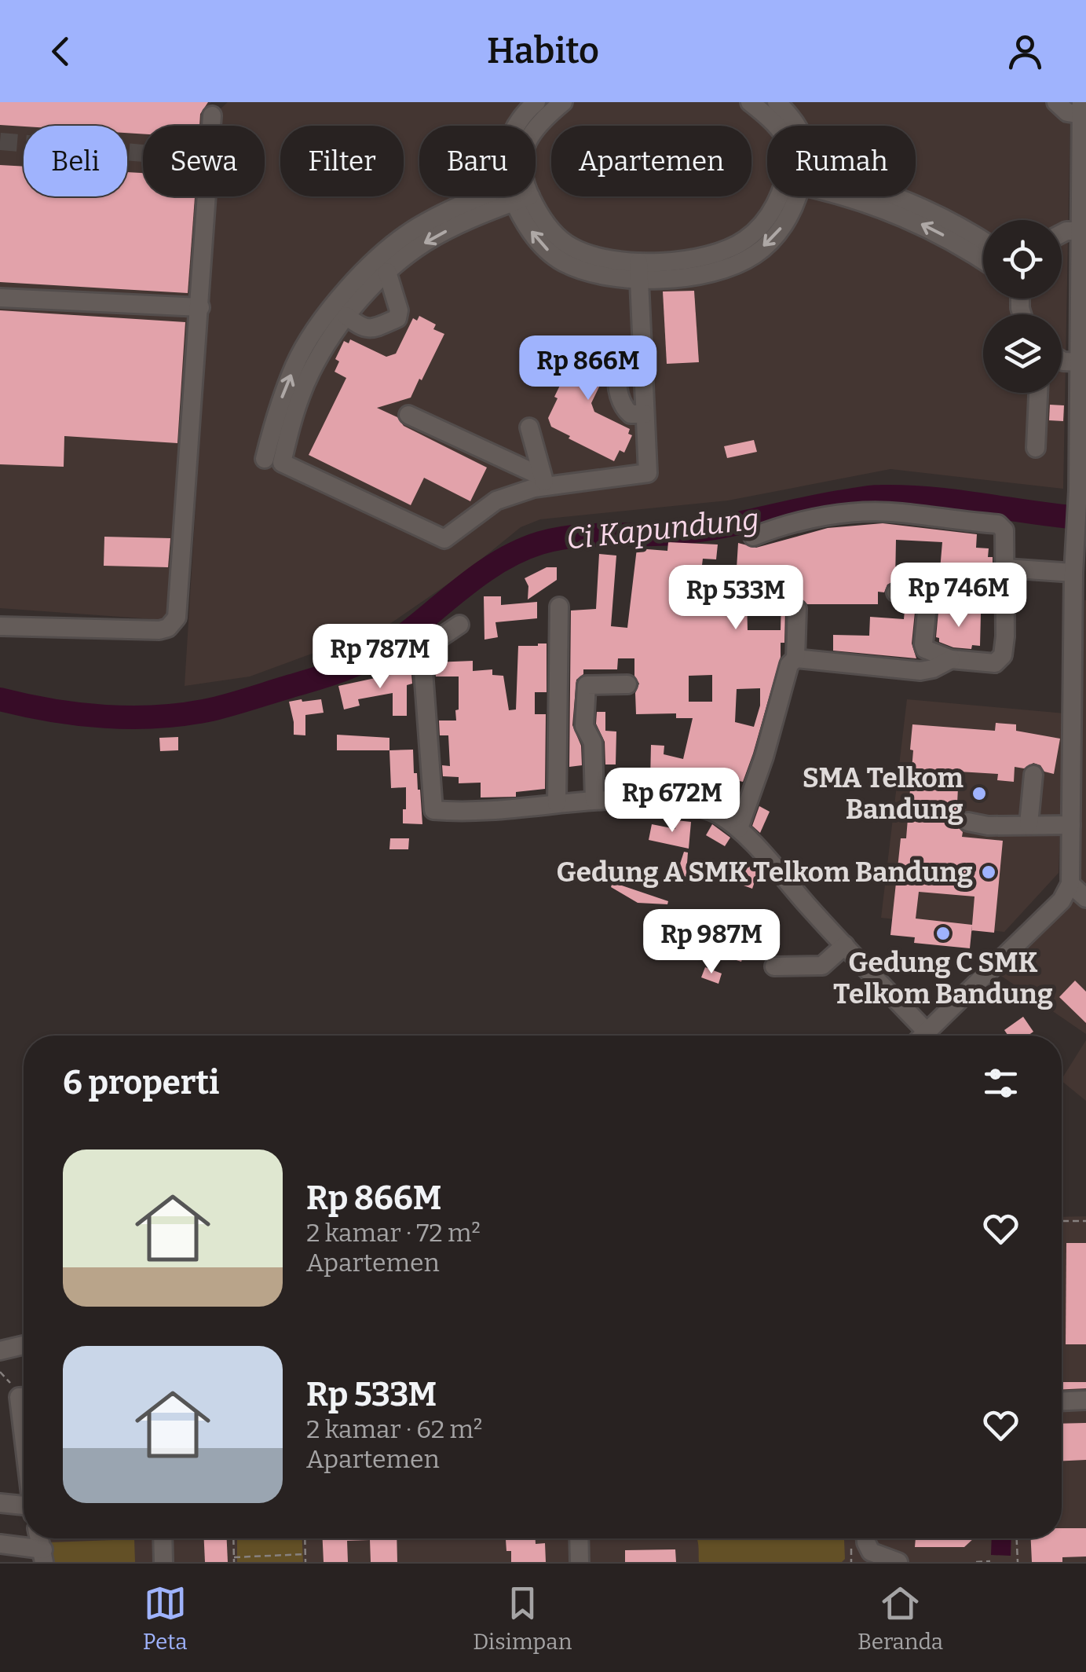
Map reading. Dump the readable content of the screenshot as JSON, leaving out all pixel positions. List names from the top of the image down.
{
  "water": ["Ci Kapundung"],
  "places": ["SMA Telkom Bandung", "Gedung A SMK Telkom Bandung", "Gedung C SMK Telkom Bandung"],
  "page": {
    "header": "Habito",
    "chip": [
      "Beli",
      "Sewa",
      "Filter",
      "Baru",
      "Apartemen",
      "Rumah"
    ],
    "price": [
      "Rp 866M",
      "Rp 746M",
      "Rp 533M",
      "Rp 787M",
      "Rp 672M",
      "Rp 987M"
    ],
    "heading": "6 properti",
    "list": [
      {
        "name": "Rp 866M",
        "note": "2 kamar · 72 m² · Apartemen"
      },
      {
        "name": "Rp 533M",
        "note": "2 kamar · 62 m² · Apartemen"
      }
    ],
    "tabs": ["Peta", "Disimpan", "Beranda"]
  }
}
